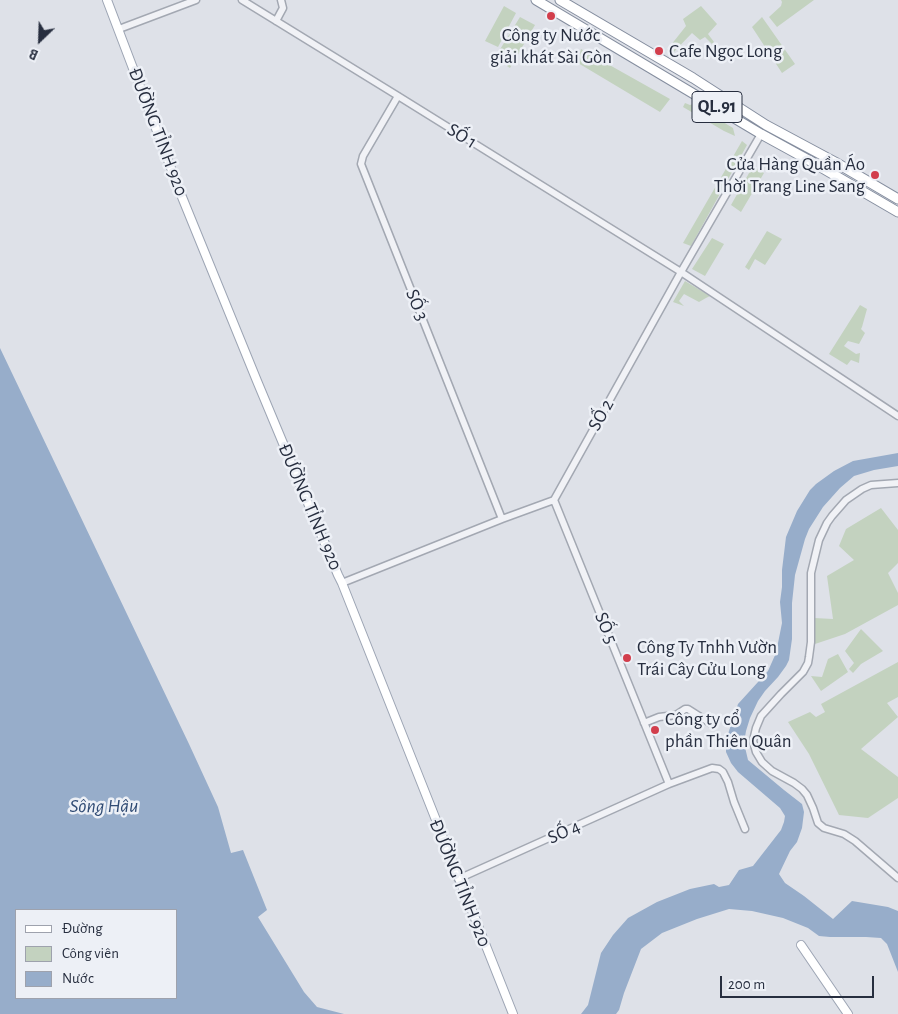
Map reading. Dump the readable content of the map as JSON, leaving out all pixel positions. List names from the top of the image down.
{
  "streets": {
    "highway": ["QL.91"],
    "main road": ["ĐƯỜNG TỈNH 920"],
    "street": [
      "SỐ 1",
      "SỐ 3",
      "SỐ 2",
      "SỐ 5",
      "SỐ 4"
    ]
  },
  "crossings": [
    ["QL.91", "SỐ 2"],
    ["ĐƯỜNG TỈNH 920", "SỐ 4"],
    ["SỐ 1", "SỐ 3"],
    ["SỐ 1", "SỐ 2"],
    ["SỐ 2", "SỐ 5"],
    ["SỐ 5", "SỐ 4"]
  ],
  "water": ["Sông Hậu"],
  "places": [
    "Công ty Nước giải khát Sài Gòn",
    "Cafe Ngọc Long",
    "Cửa Hàng Quần Áo Thời Trang Line Sang",
    "Công Ty Tnhh Vườn Trái Cây Cửu Long",
    "Công ty cổ phần Thiên Quân"
  ],
  "legend": ["Đường", "Công viên", "Nước"],
  "scale_bar": "200 m",
  "north": "bottom left"
}
